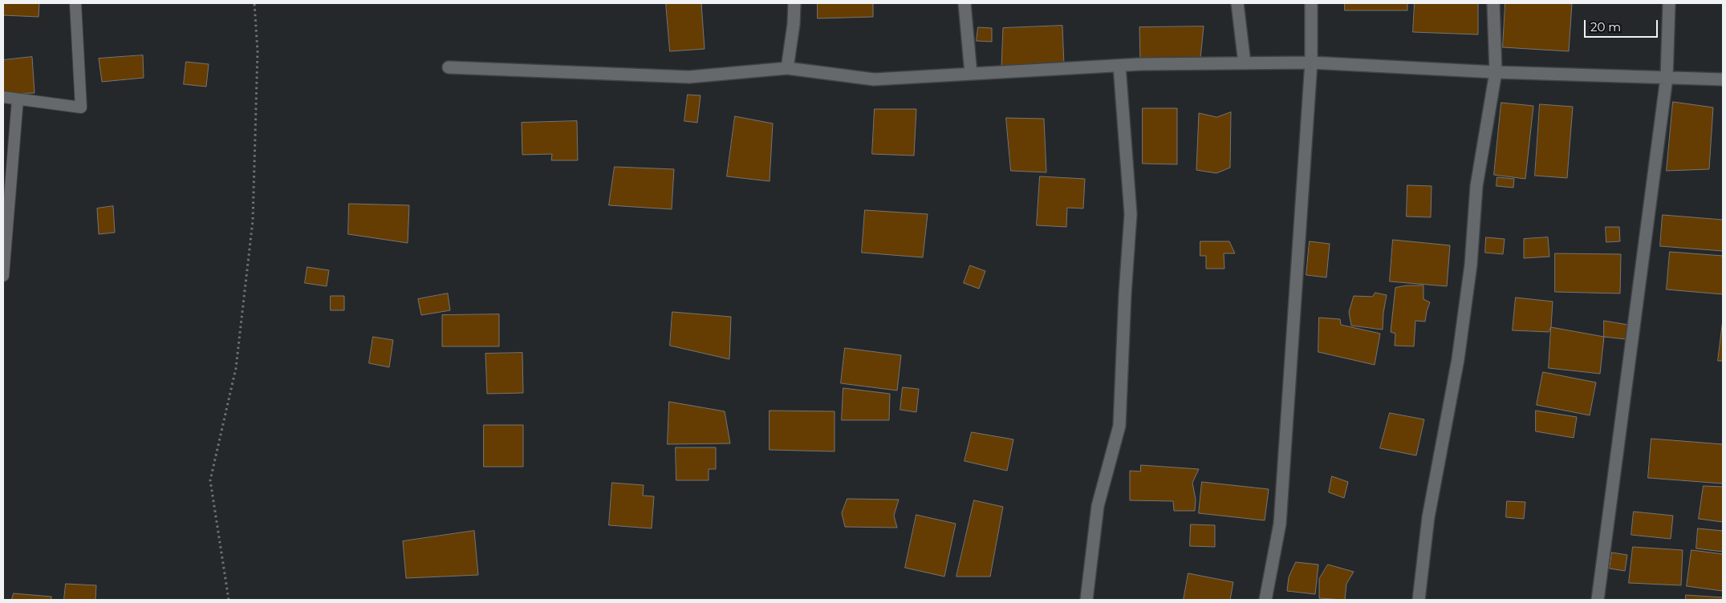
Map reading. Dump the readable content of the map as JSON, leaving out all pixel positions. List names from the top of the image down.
{
  "scale_bar": "20 m"
}
